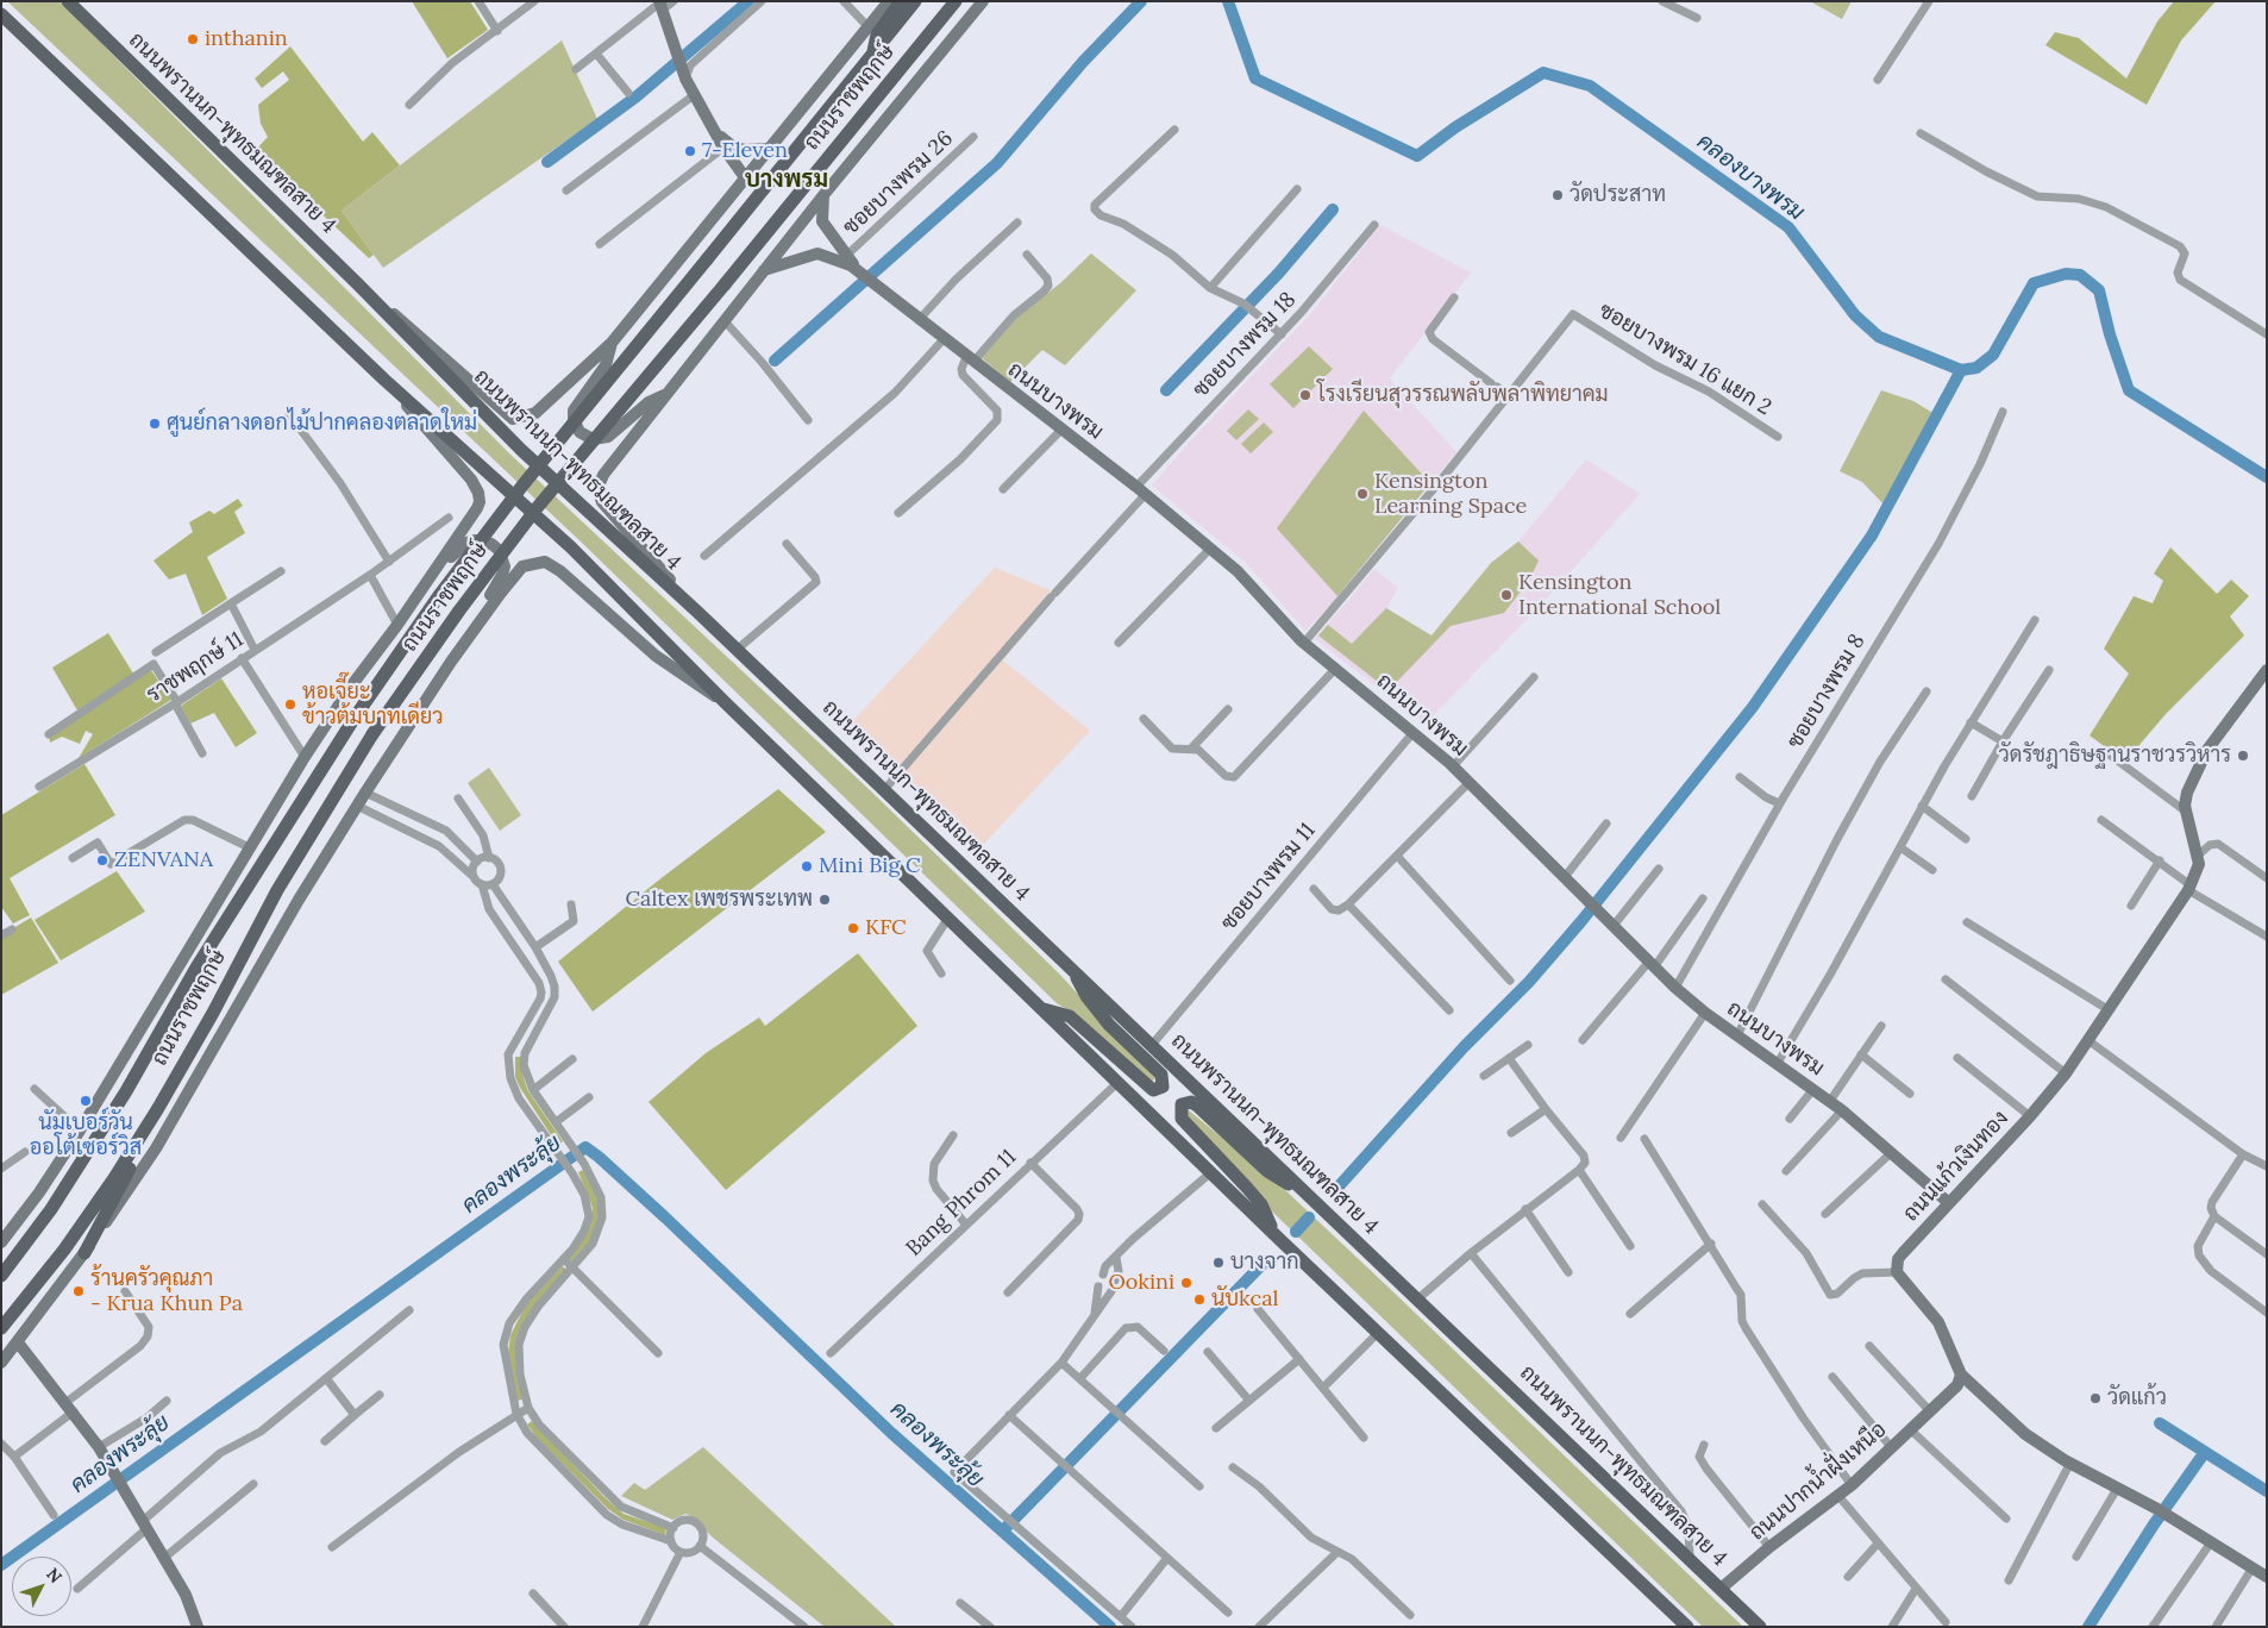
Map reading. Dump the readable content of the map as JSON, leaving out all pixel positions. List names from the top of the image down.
{
  "streets": {
    "main road": [
      "ถนนราชพฤกษ์",
      "ถนนพรานนก-พุทธมณฑลสาย 4",
      "ถนนบางพรม",
      "ถนนแก้วเงินทอง",
      "ถนนปากน้ำฝั่งเหนือ"
    ],
    "street": [
      "ซอยบางพรม 26",
      "ซอยบางพรม 18",
      "ซอยบางพรม 16 แยก 2",
      "ราชพฤกษ์ 11",
      "ซอยบางพรม 8",
      "ซอยบางพรม 11",
      "Bang Phrom 11"
    ]
  },
  "crossings": [
    ["ถนนราชพฤกษ์", "ถนนพรานนก-พุทธมณฑลสาย 4"],
    ["ถนนราชพฤกษ์", "ถนนบางพรม"],
    ["ถนนพรานนก-พุทธมณฑลสาย 4", "ซอยบางพรม 18"],
    ["ถนนพรานนก-พุทธมณฑลสาย 4", "ซอยบางพรม 11"],
    ["ถนนพรานนก-พุทธมณฑลสาย 4", "ถนนปากน้ำฝั่งเหนือ"],
    ["ซอยบางพรม 26", "ถนนบางพรม"],
    ["ซอยบางพรม 18", "ถนนบางพรม"],
    ["ถนนบางพรม", "ซอยบางพรม 8"],
    ["ถนนบางพรม", "ซอยบางพรม 11"],
    ["ถนนบางพรม", "ถนนแก้วเงินทอง"]
  ],
  "districts": ["บางพรม"],
  "water": ["คลองบางพรม", "คลองพระลุ้ย"],
  "places": [
    "inthanin",
    "7-Eleven",
    "วัดประสาท",
    "โรงเรียนสุวรรณพลับพลาพิทยาคม",
    "ศูนย์กลางดอกไม้ปากคลองตลาดใหม่",
    "Kensington Learning Space",
    "Kensington International School",
    "หอเจี๊ยะ ข้าวต้มบาทเดียว",
    "วัดรัชฎาธิษฐานราชวรวิหาร",
    "ZENVANA",
    "Mini Big C",
    "Caltex เพชรพระเทพ",
    "KFC",
    "นัมเบอร์วัน ออโต้เซอร์วิส",
    "บางจาก",
    "Ookini",
    "ร้านครัวคุณภา - Krua Khun Pa",
    "นับkcal",
    "วัดแก้ว"
  ],
  "north": "top right"
}
